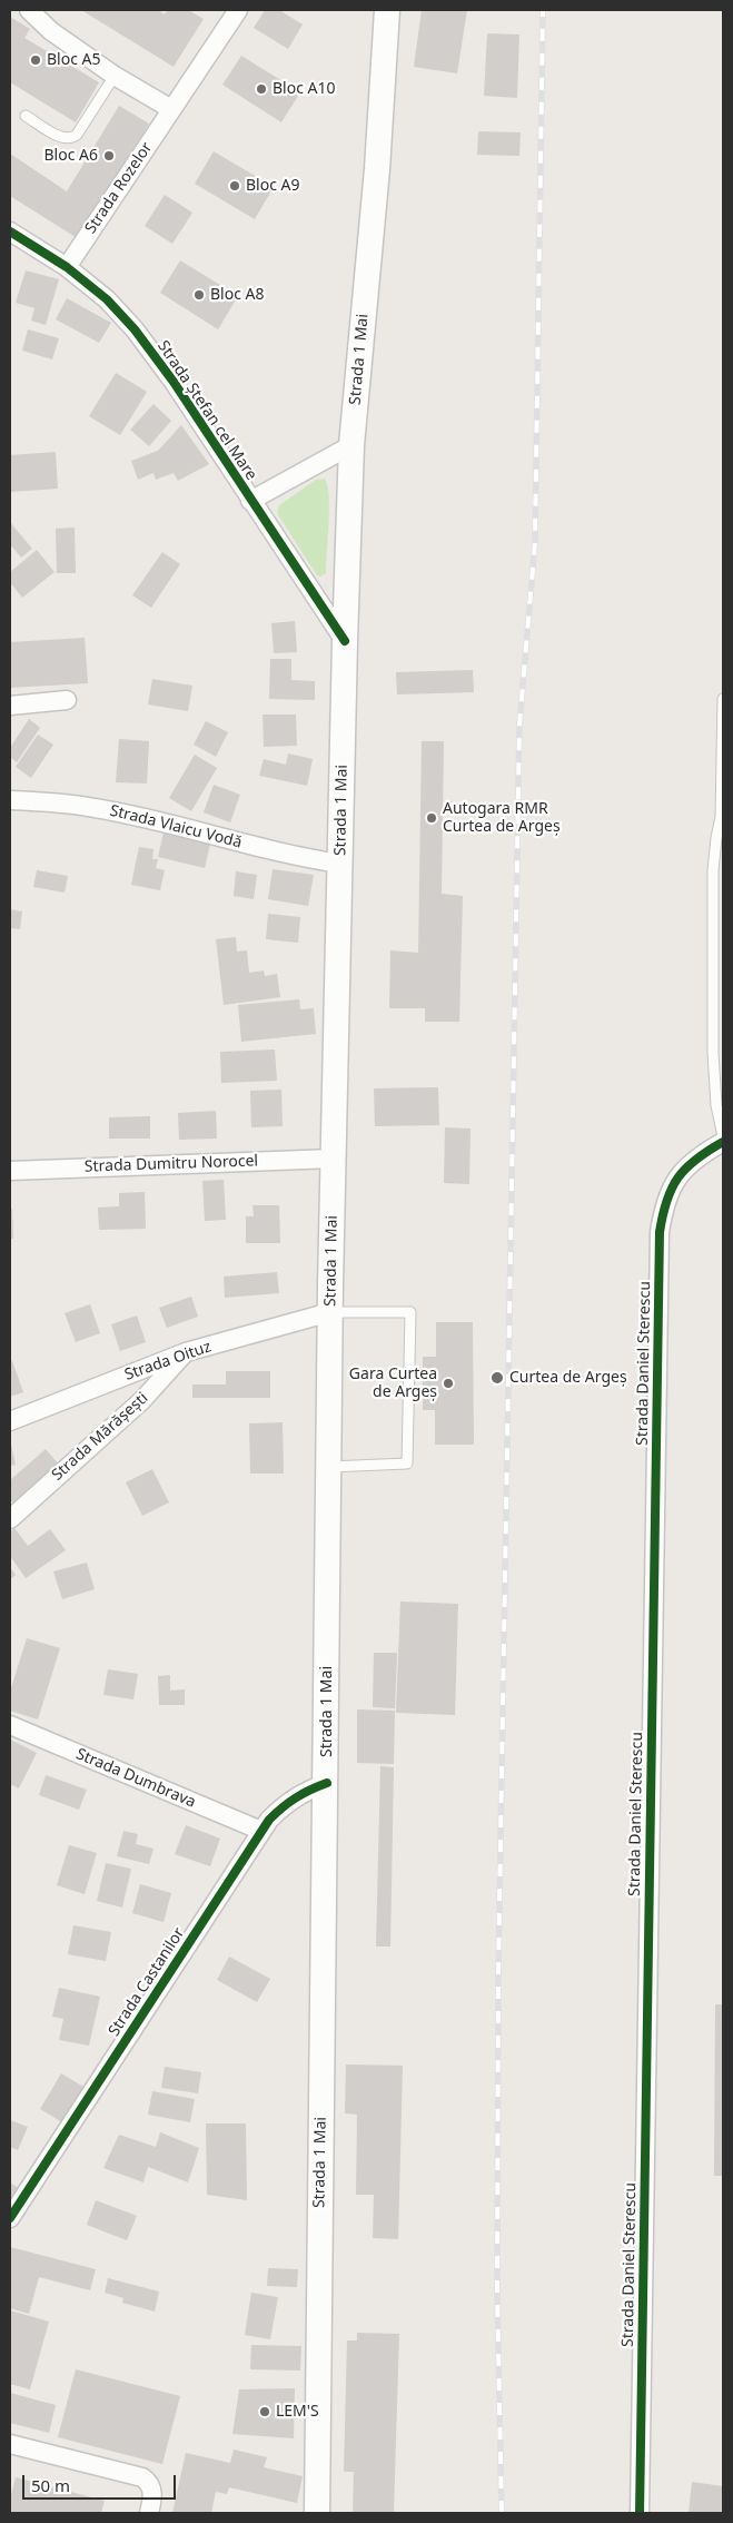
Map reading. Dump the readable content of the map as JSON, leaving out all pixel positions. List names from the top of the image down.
{
  "streets": {
    "main road": ["Strada 1 Mai"],
    "street": [
      "Strada Rozelor",
      "Strada Ștefan cel Mare",
      "Strada Vlaicu Vodă",
      "Strada Dumitru Norocel",
      "Strada Oituz",
      "Strada Daniel Sterescu",
      "Strada Mărășești",
      "Strada Dumbrava",
      "Strada Castanilor"
    ]
  },
  "crossings": [
    ["Strada Rozelor", "Strada Ștefan cel Mare"],
    ["Strada 1 Mai", "Strada Ștefan cel Mare"],
    ["Strada 1 Mai", "Strada Vlaicu Vodă"],
    ["Strada 1 Mai", "Strada Dumitru Norocel"],
    ["Strada 1 Mai", "Strada Oituz"],
    ["Strada 1 Mai", "Strada Castanilor"],
    ["Strada Oituz", "Strada Mărășești"],
    ["Strada Dumbrava", "Strada Castanilor"]
  ],
  "places": [
    "Bloc A5",
    "Bloc A10",
    "Bloc A6",
    "Bloc A9",
    "Bloc A8",
    "Autogara RMR Curtea de Argeș",
    "Curtea de Argeș",
    "Gara Curtea de Argeș",
    "LEM'S"
  ],
  "scale_bar": "50 m"
}
